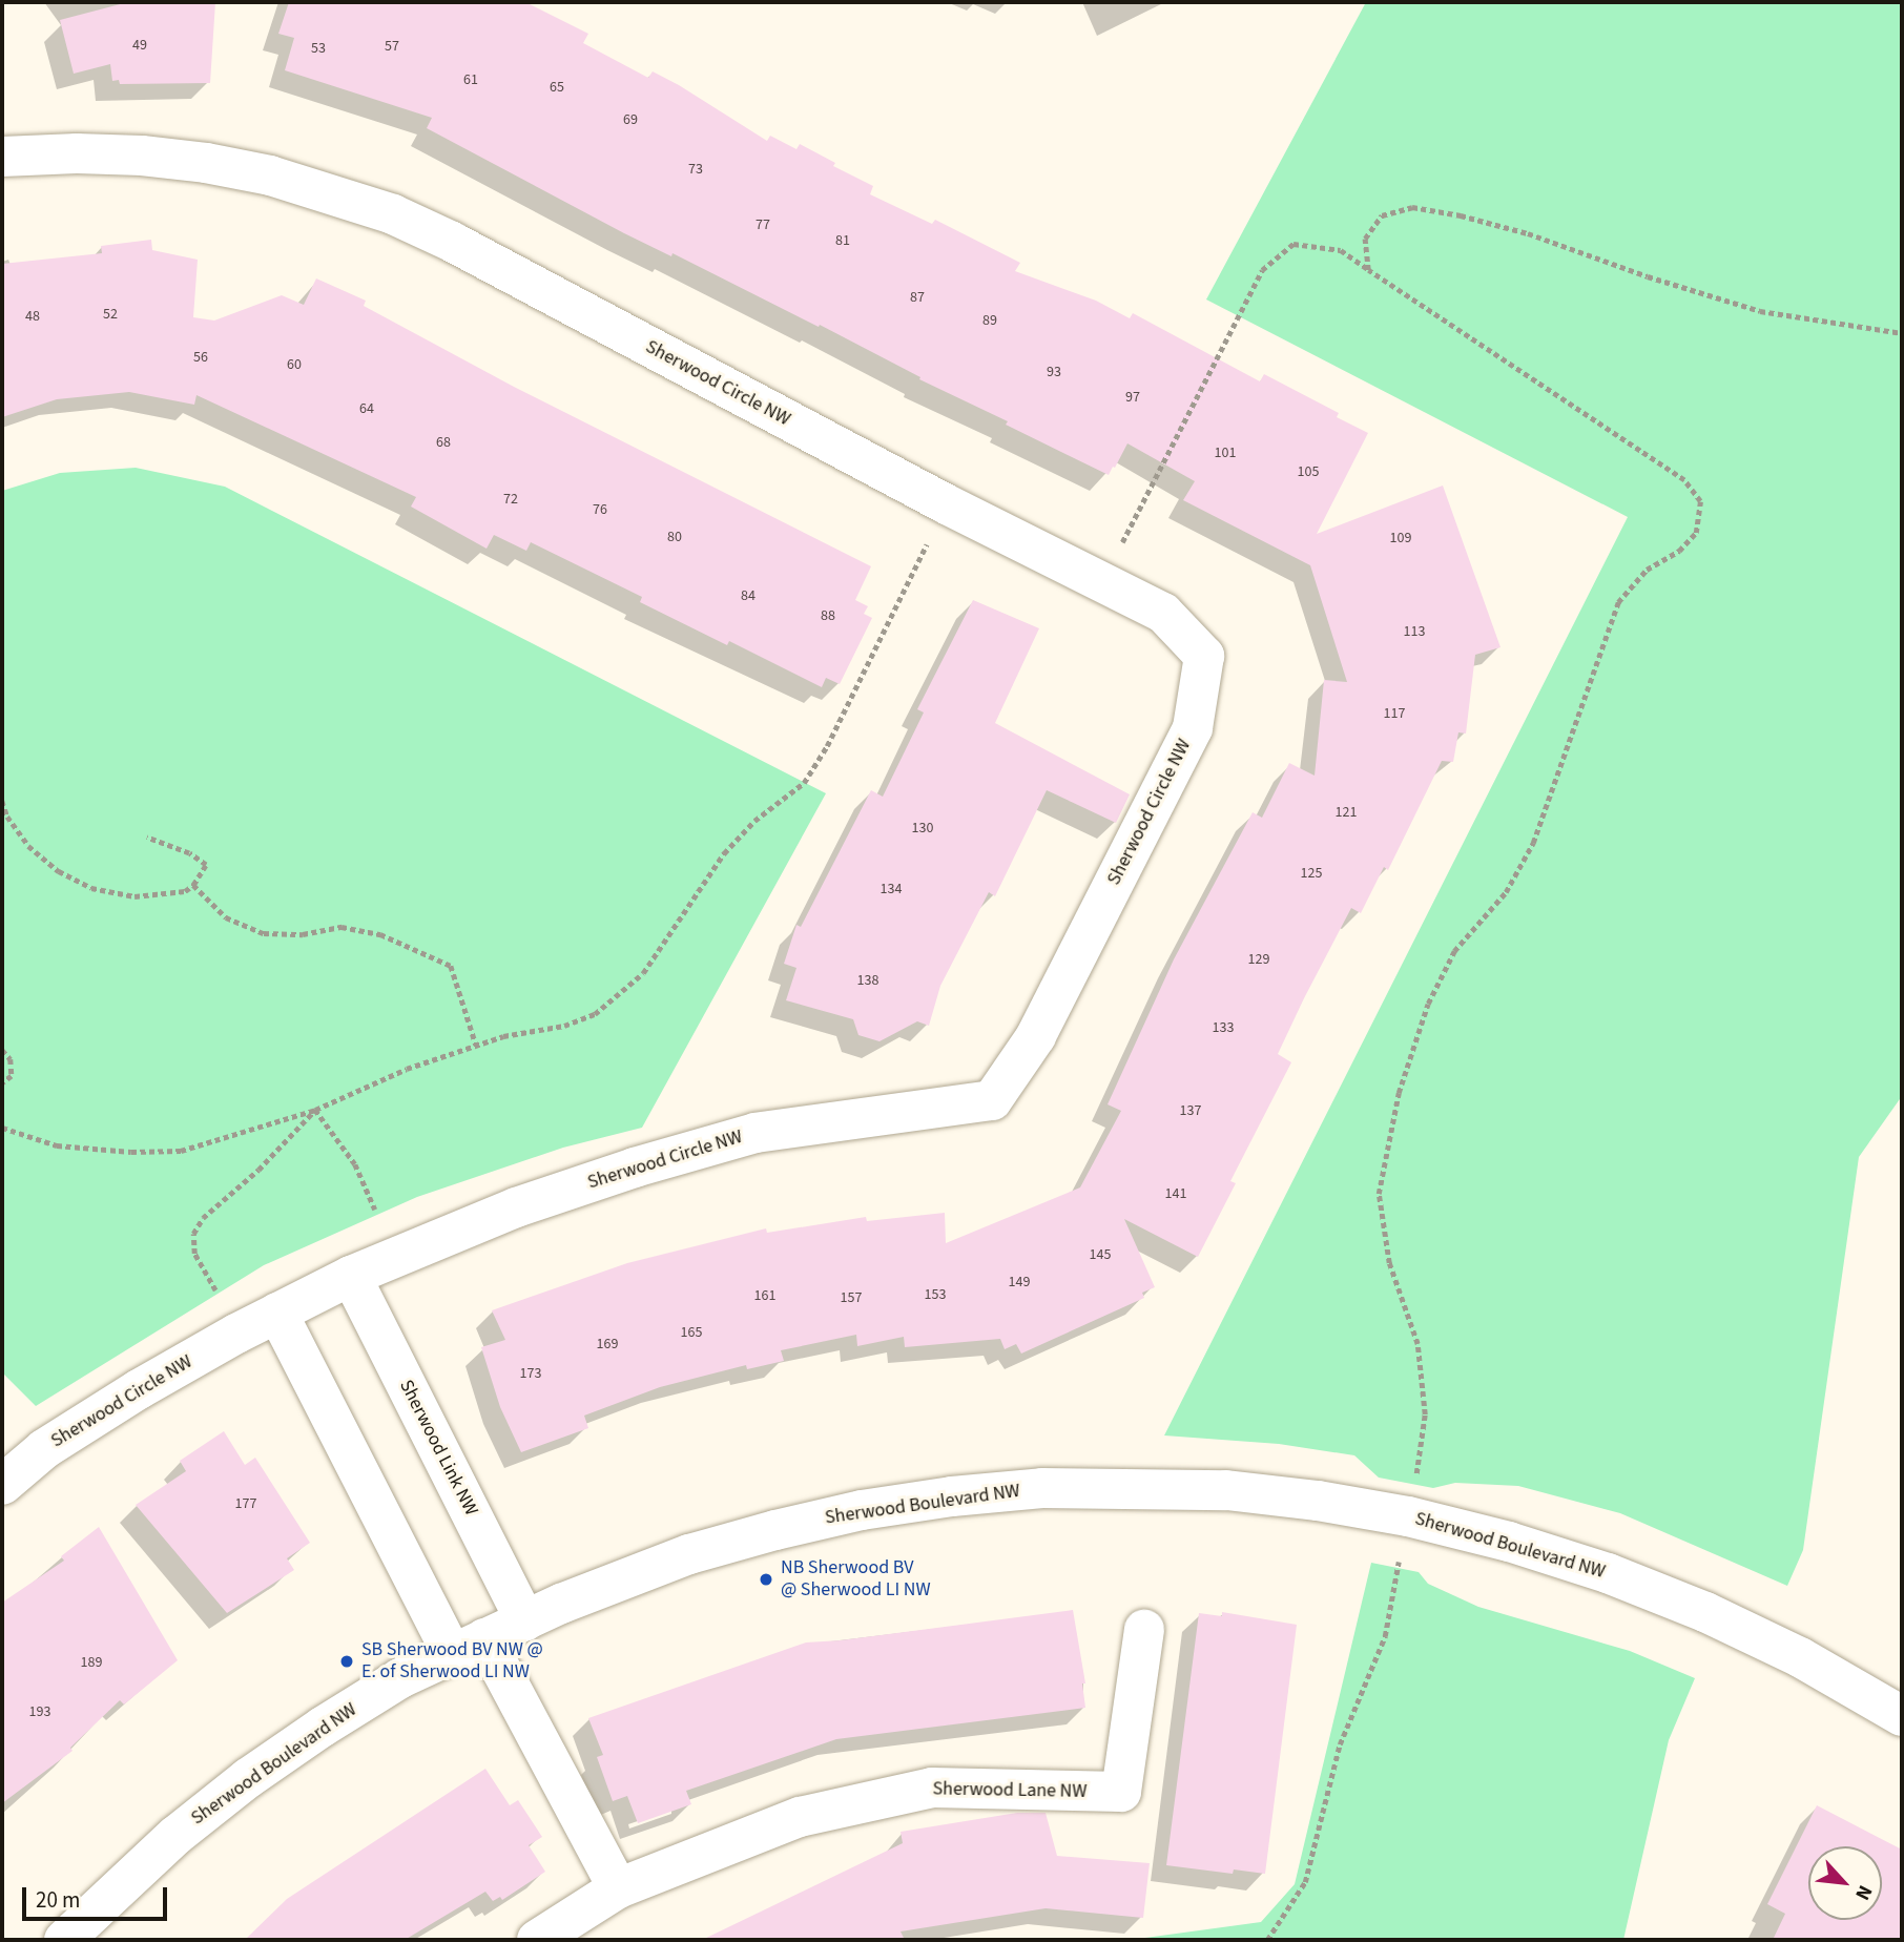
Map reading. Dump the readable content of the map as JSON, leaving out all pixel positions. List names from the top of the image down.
{
  "streets": {
    "street": [
      "Sherwood Circle NW",
      "Sherwood Link NW",
      "Sherwood Boulevard NW",
      "Sherwood Lane NW"
    ]
  },
  "crossings": [
    ["Sherwood Circle NW", "Sherwood Link NW"],
    ["Sherwood Link NW", "Sherwood Boulevard NW"]
  ],
  "places": ["NB Sherwood BV @ Sherwood LI NW", "SB Sherwood BV NW @ E. of Sherwood LI NW"],
  "house_numbers": [
    "49",
    "57",
    "53",
    "61",
    "65",
    "69",
    "73",
    "77",
    "81",
    "87",
    "52",
    "48",
    "89",
    "56",
    "60",
    "93",
    "97",
    "64",
    "68",
    "101",
    "105",
    "72",
    "76",
    "80",
    "109",
    "84",
    "88",
    "113",
    "117",
    "121",
    "130",
    "125",
    "134",
    "129",
    "138",
    "133",
    "137",
    "141",
    "145",
    "149",
    "153",
    "161",
    "157",
    "165",
    "169",
    "173",
    "177",
    "189",
    "193"
  ],
  "scale_bar": "20 m",
  "north": "bottom right"
}
